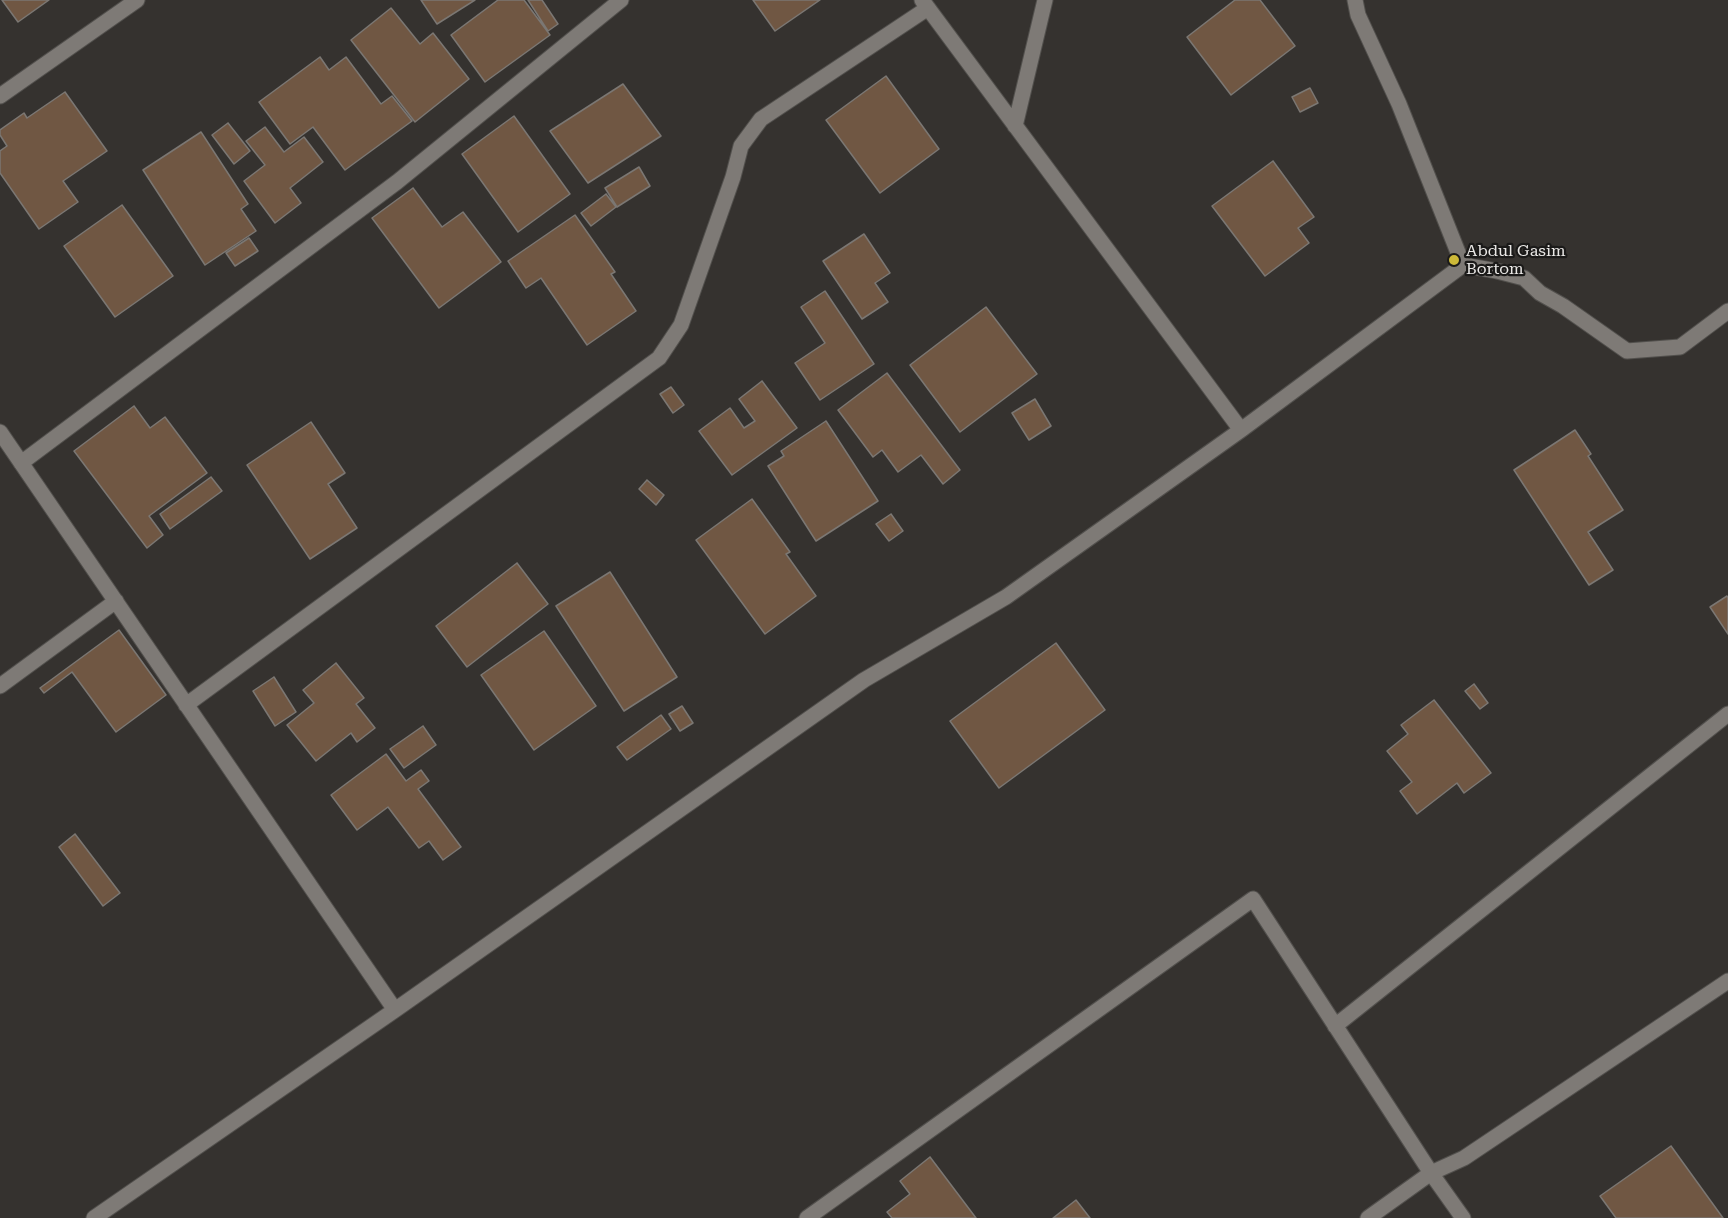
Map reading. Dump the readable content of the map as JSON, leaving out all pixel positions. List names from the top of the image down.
{
  "places": ["Abdul Gasim Bortom"]
}
